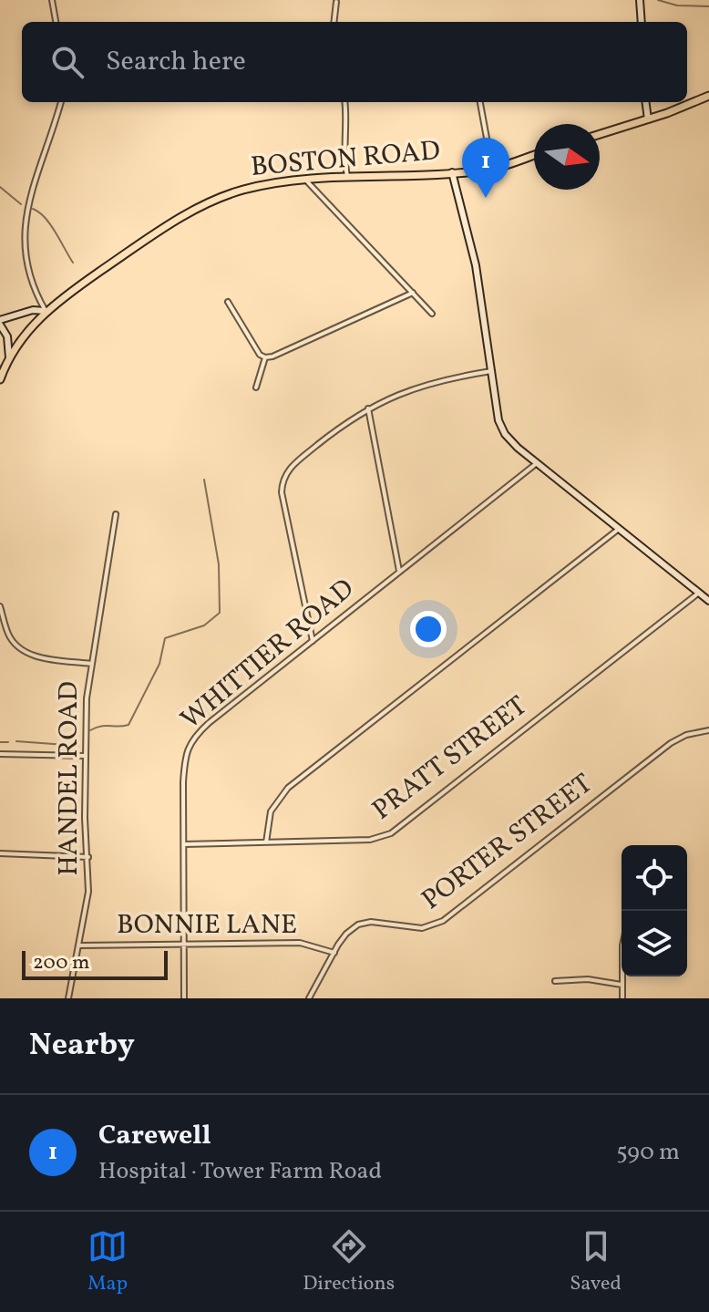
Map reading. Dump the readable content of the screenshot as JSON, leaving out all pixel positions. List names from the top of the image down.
{
  "streets": {
    "main road": ["BOSTON ROAD"],
    "street": [
      "WHITTIER ROAD",
      "PRATT STREET",
      "HANDEL ROAD",
      "PORTER STREET",
      "BONNIE LANE"
    ]
  },
  "crossings": [
    ["WHITTIER ROAD", "PRATT STREET"],
    ["WHITTIER ROAD", "BONNIE LANE"],
    ["HANDEL ROAD", "BONNIE LANE"],
    ["PORTER STREET", "BONNIE LANE"]
  ],
  "scale_bar": "200 m",
  "north": "right",
  "page": {
    "search": "Search here",
    "pins": "1",
    "scale": "200 m",
    "heading": "Nearby",
    "list": [
      {
        "mark": "1",
        "name": "Carewell",
        "note": "Hospital · Tower Farm Road",
        "value": "590 m"
      }
    ],
    "nav": ["Map", "Directions", "Saved"]
  }
}
